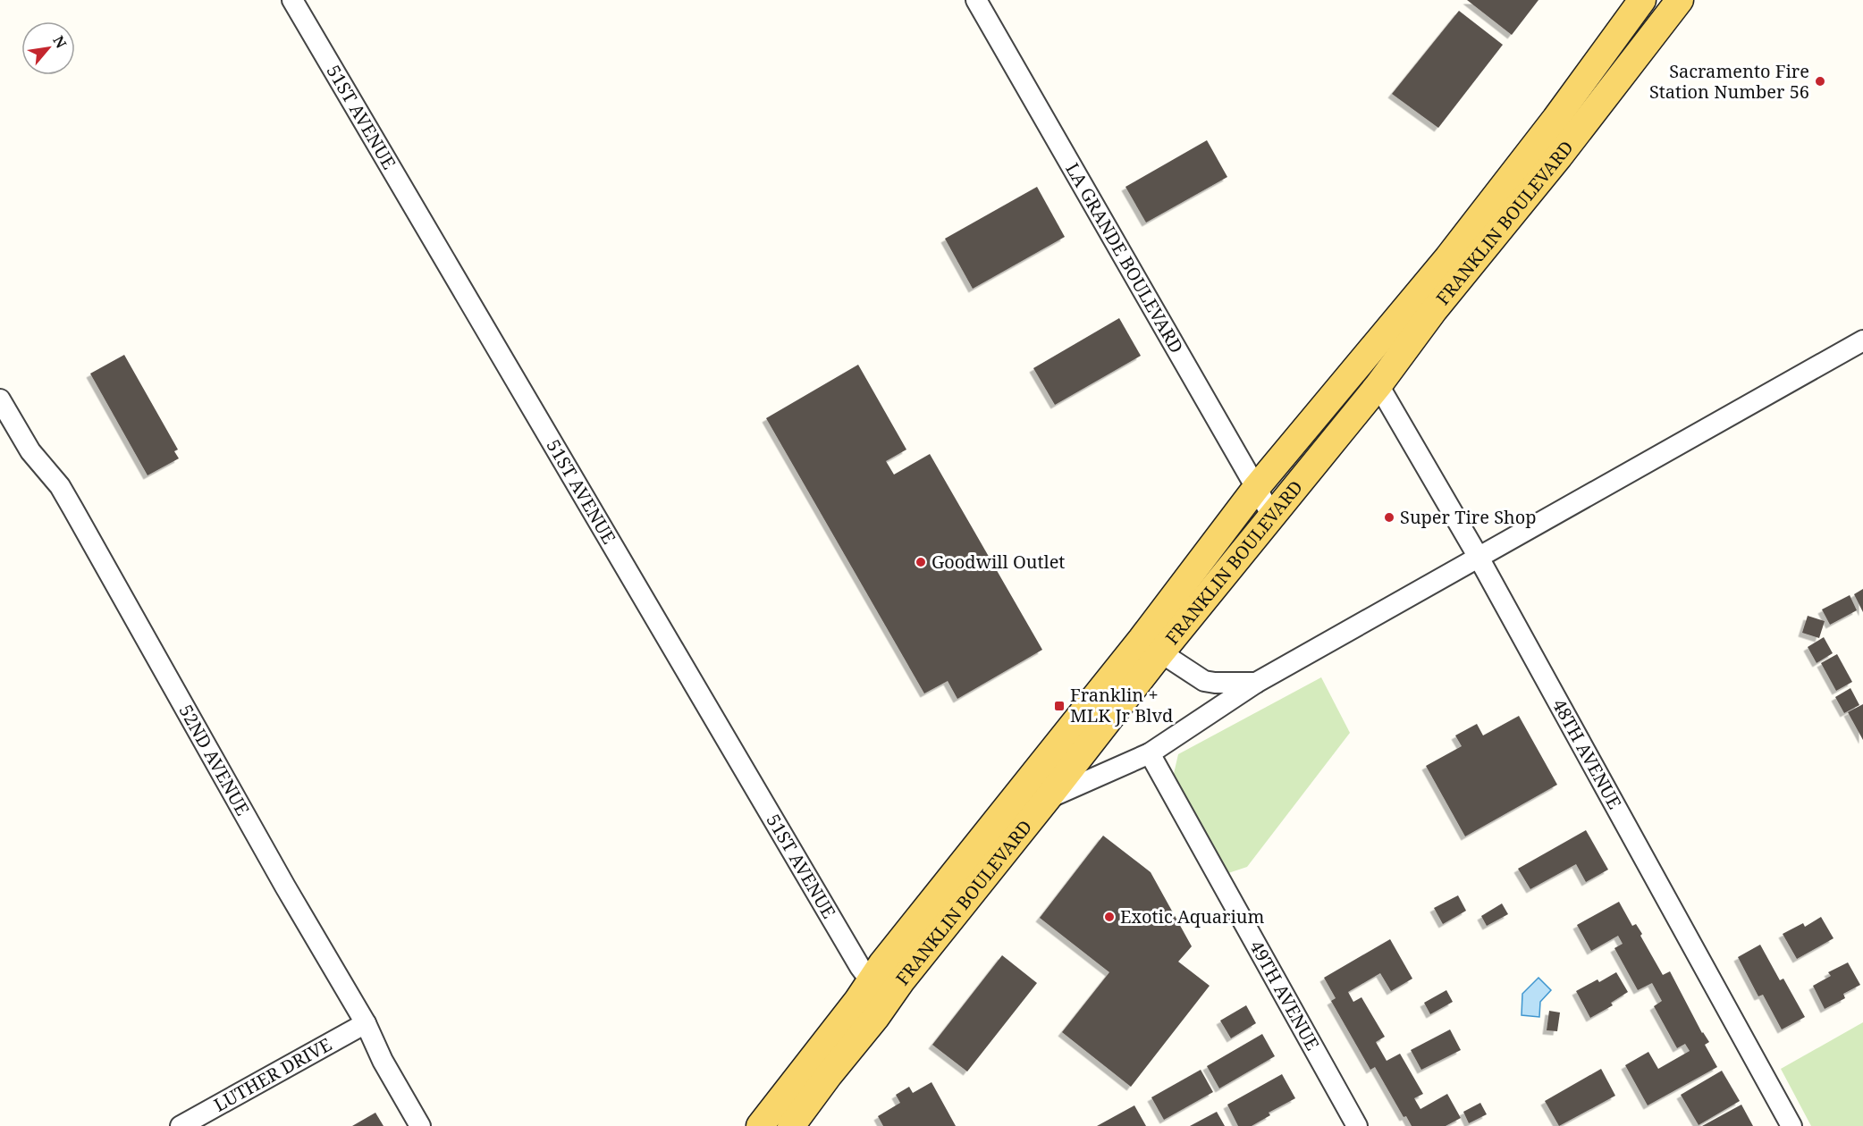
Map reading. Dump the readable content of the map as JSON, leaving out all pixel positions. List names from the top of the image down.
{
  "streets": {
    "main road": ["FRANKLIN BOULEVARD"],
    "street": [
      "51ST AVENUE",
      "LA GRANDE BOULEVARD",
      "48TH AVENUE",
      "52ND AVENUE",
      "49TH AVENUE",
      "LUTHER DRIVE"
    ]
  },
  "crossings": [
    ["51ST AVENUE", "FRANKLIN BOULEVARD"],
    ["FRANKLIN BOULEVARD", "LA GRANDE BOULEVARD"],
    ["FRANKLIN BOULEVARD", "48TH AVENUE"],
    ["52ND AVENUE", "LUTHER DRIVE"]
  ],
  "places": {
    "other": [
      "Sacramento Fire Station Number 56",
      "Super Tire Shop",
      "Goodwill Outlet",
      "Exotic Aquarium"
    ],
    "transit": ["Franklin + MLK Jr Blvd"]
  },
  "north": "top right"
}
